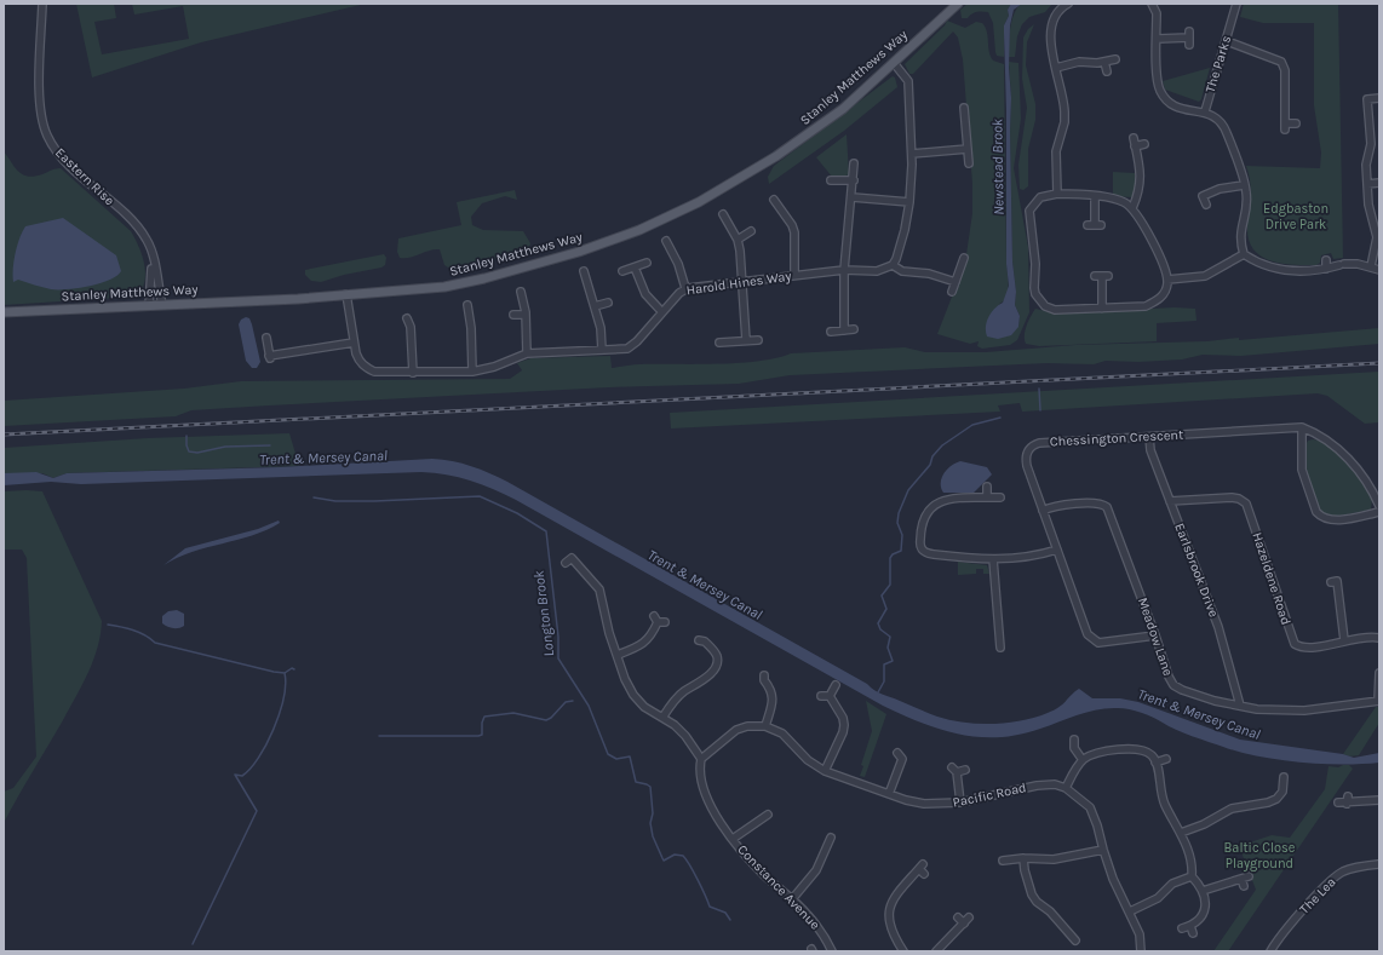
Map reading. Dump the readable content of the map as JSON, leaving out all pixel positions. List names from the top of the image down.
{
  "streets": {
    "main road": ["Stanley Matthews Way"],
    "street": [
      "The Parks",
      "Eastern Rise",
      "Harold Hines Way",
      "Chessington Crescent",
      "Earlsbrook Drive",
      "Hazeldene Road",
      "Meadow Lane",
      "Pacific Road",
      "Constance Avenue",
      "The Lea"
    ]
  },
  "crossings": [
    ["Stanley Matthews Way", "Eastern Rise"],
    ["Stanley Matthews Way", "Harold Hines Way"],
    ["Chessington Crescent", "Earlsbrook Drive"],
    ["Chessington Crescent", "Meadow Lane"],
    ["Earlsbrook Drive", "Hazeldene Road"],
    ["Earlsbrook Drive", "Meadow Lane"]
  ],
  "water": ["Newstead Brook", "Trent & Mersey Canal", "Longton Brook"],
  "parks": ["Edgbaston Drive Park", "Baltic Close Playground"]
}
